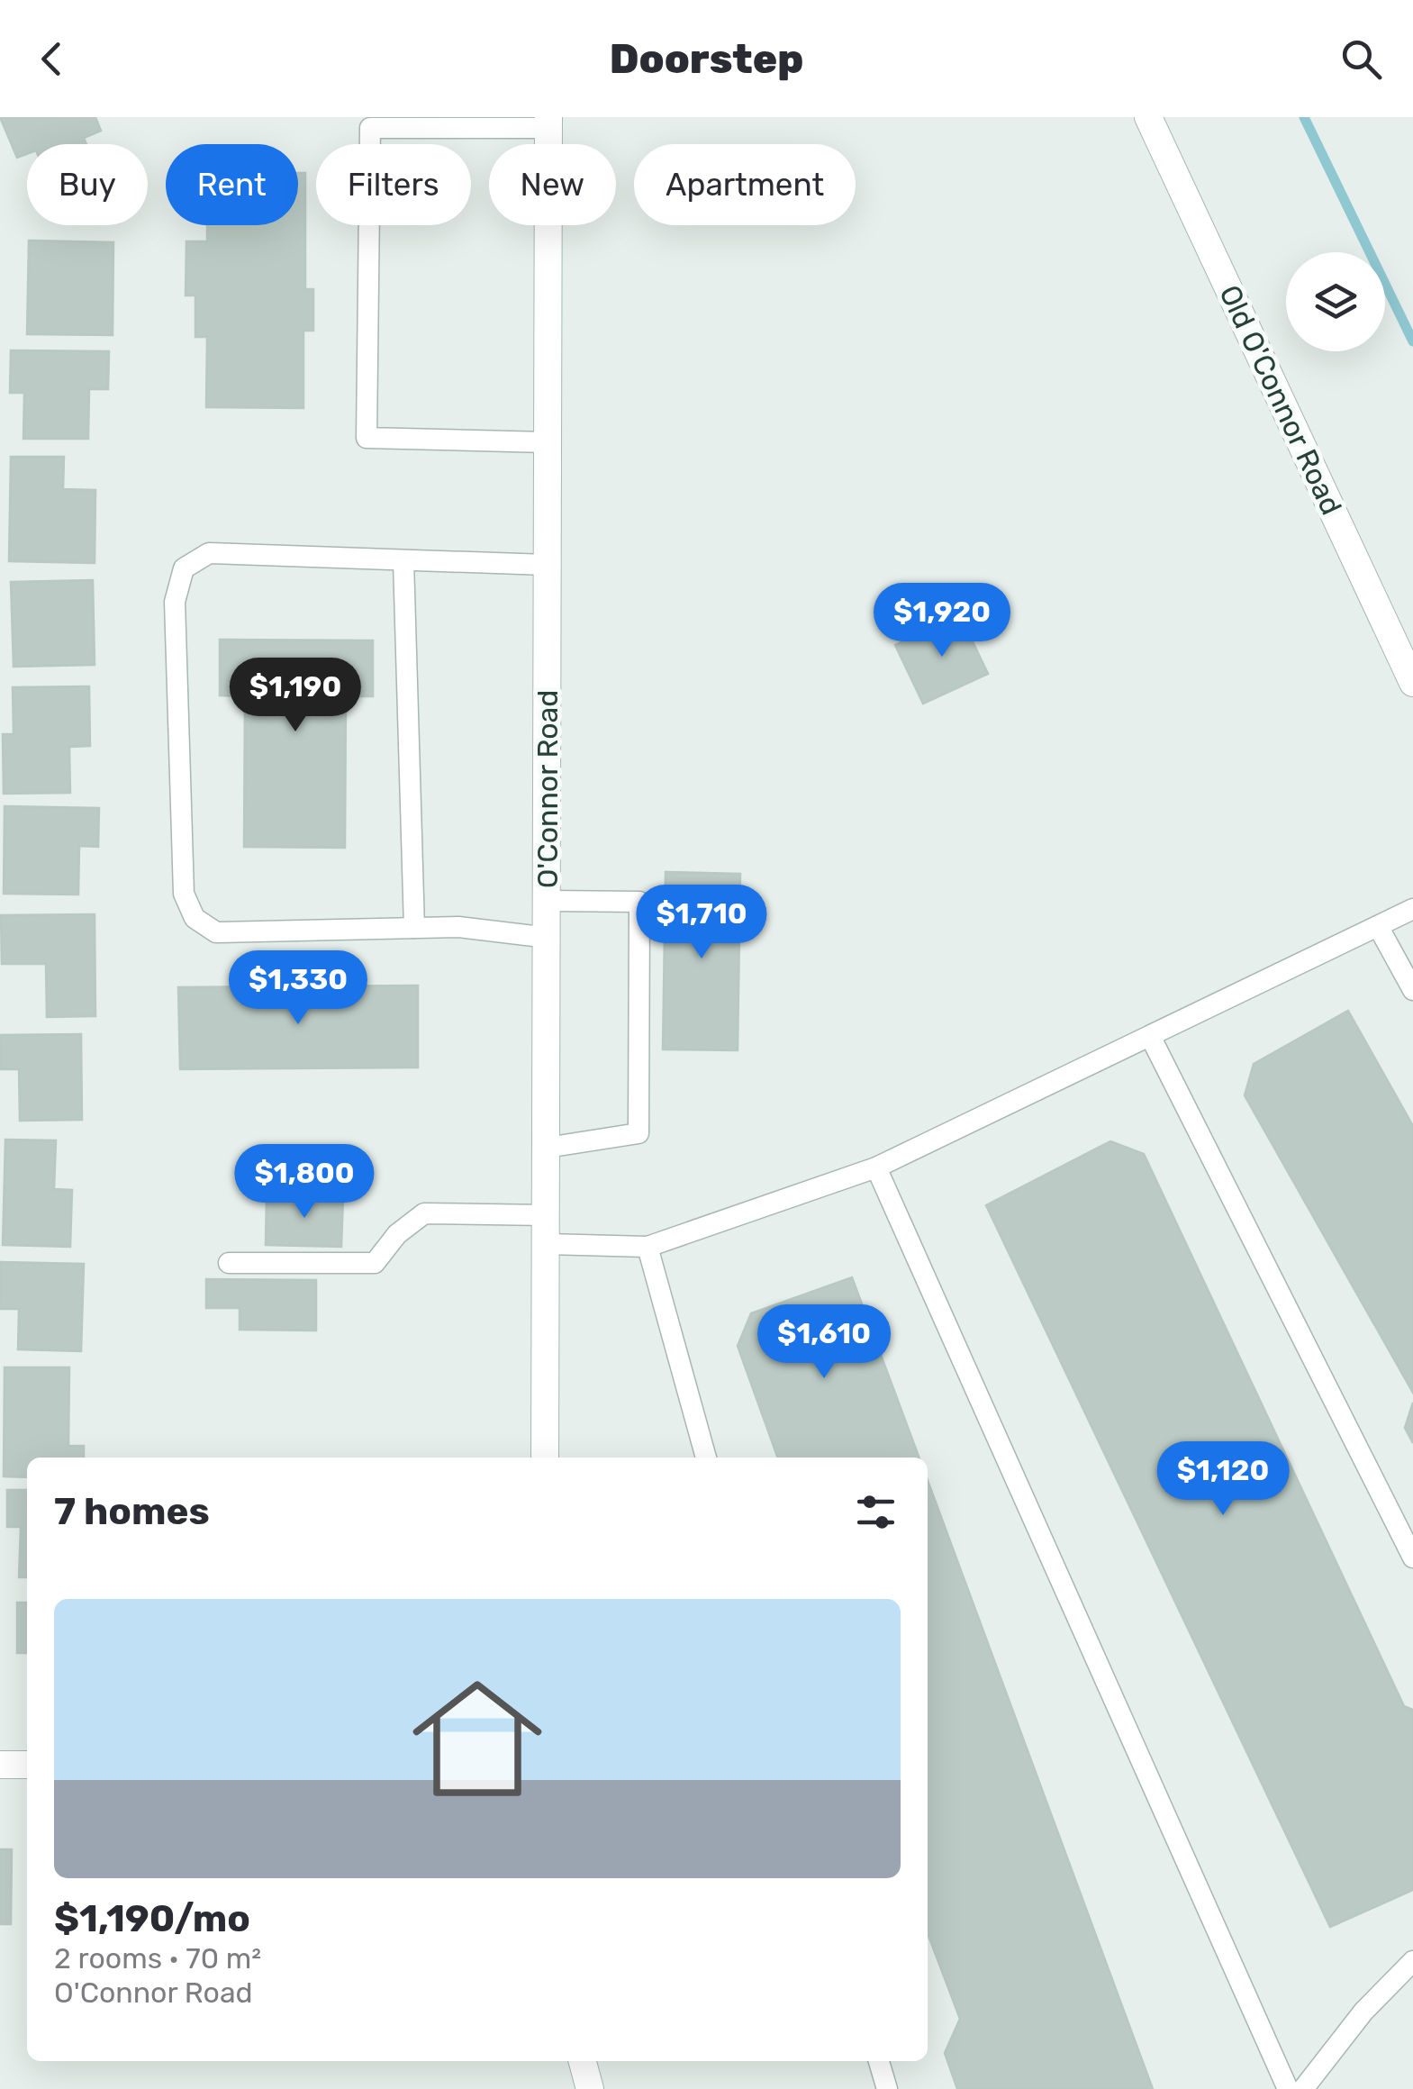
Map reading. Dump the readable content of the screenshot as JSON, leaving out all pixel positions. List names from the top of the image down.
{
  "streets": {
    "main road": ["Old O'Connor Road", "O'Connor Road"]
  },
  "page": {
    "header": "Doorstep",
    "chip": [
      "Buy",
      "Rent",
      "Filters",
      "New",
      "Apartment"
    ],
    "price": [
      "$1,920",
      "$1,190",
      "$1,710",
      "$1,330",
      "$1,800",
      "$1,610",
      "$1,120"
    ],
    "heading": "7 homes",
    "list": [
      {
        "name": "$1,190/mo",
        "note": "2 rooms · 70 m² · O'Connor Road"
      }
    ]
  }
}
